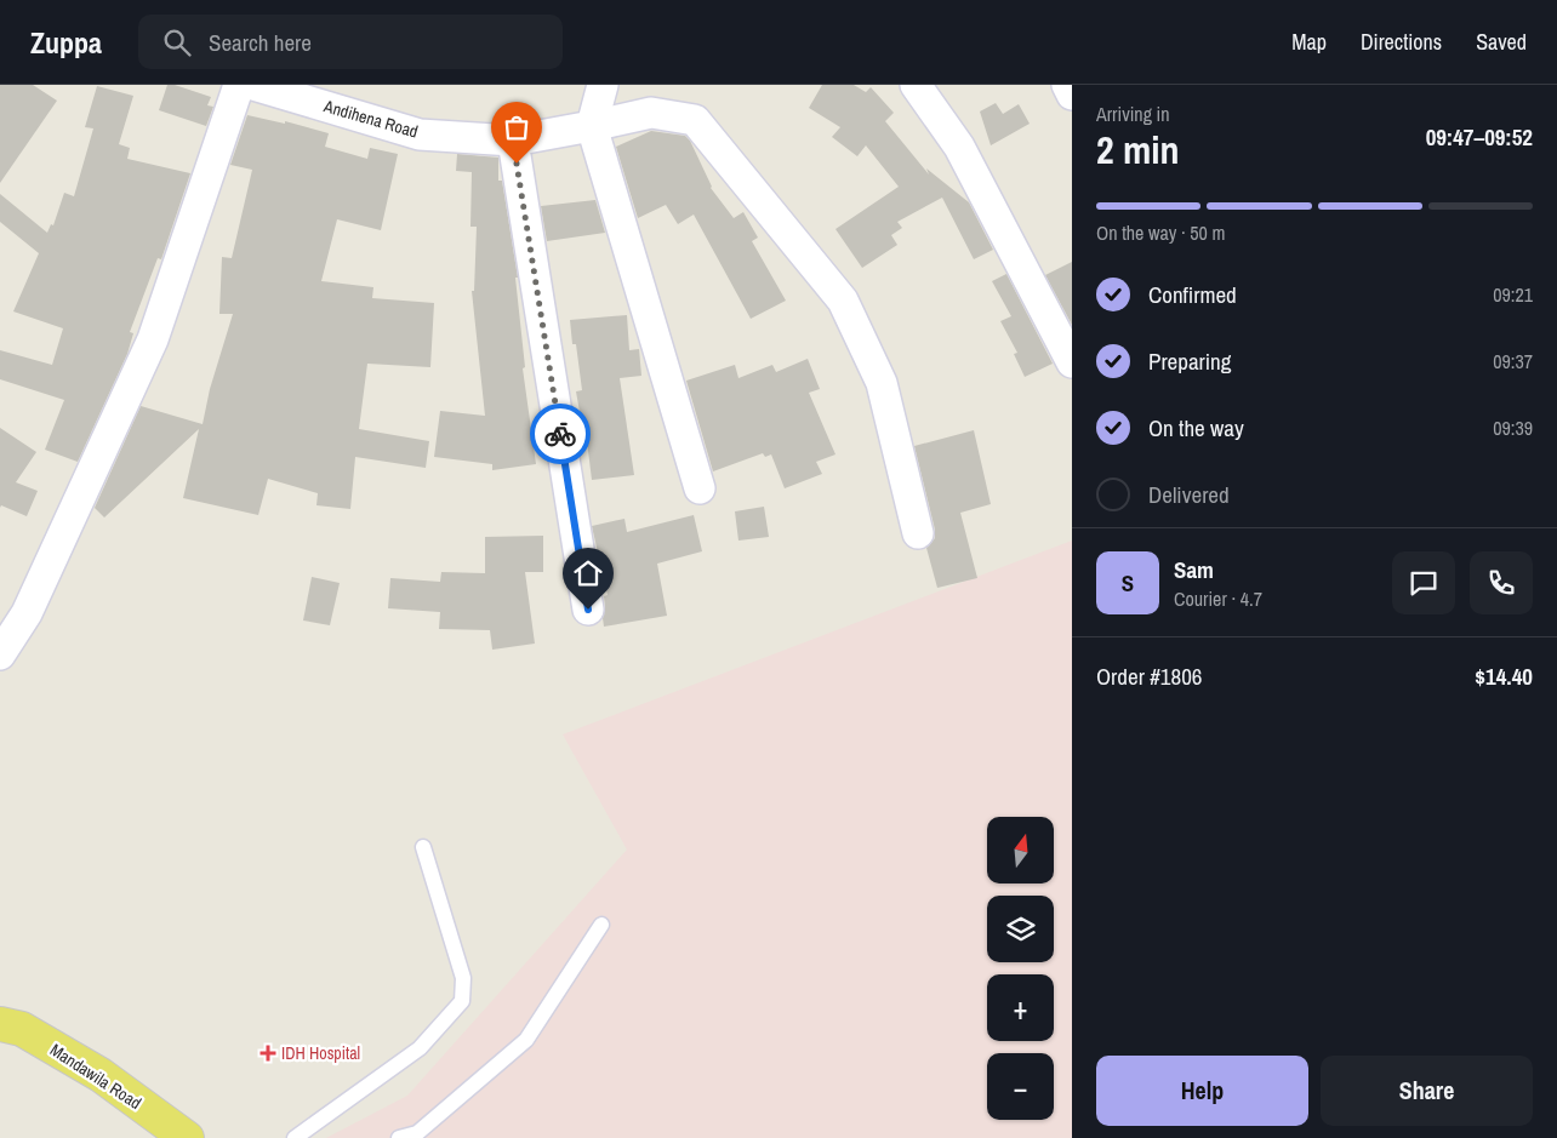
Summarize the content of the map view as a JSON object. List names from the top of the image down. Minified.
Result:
{"streets":{"main road":["Mandawila Road"],"street":["Andihena Road"]},"places":{"health":["IDH Hospital"]},"north":"top","page":{"header":"Zuppa","search":"Search here","nav":["Map","Directions","Saved"],"heading":["2 min","Arriving in","09:47–09:52"],"panel":["Sam","Courier · 4.7","Order #1806","$14.40"],"bar":"On the way · 50 m","list":[["Confirmed","09:21"],["Preparing","09:37"],["On the way","09:39"],"Delivered"],"round":"S","map_buttons":["+","−"],"buttons":["Help","Share"]}}
